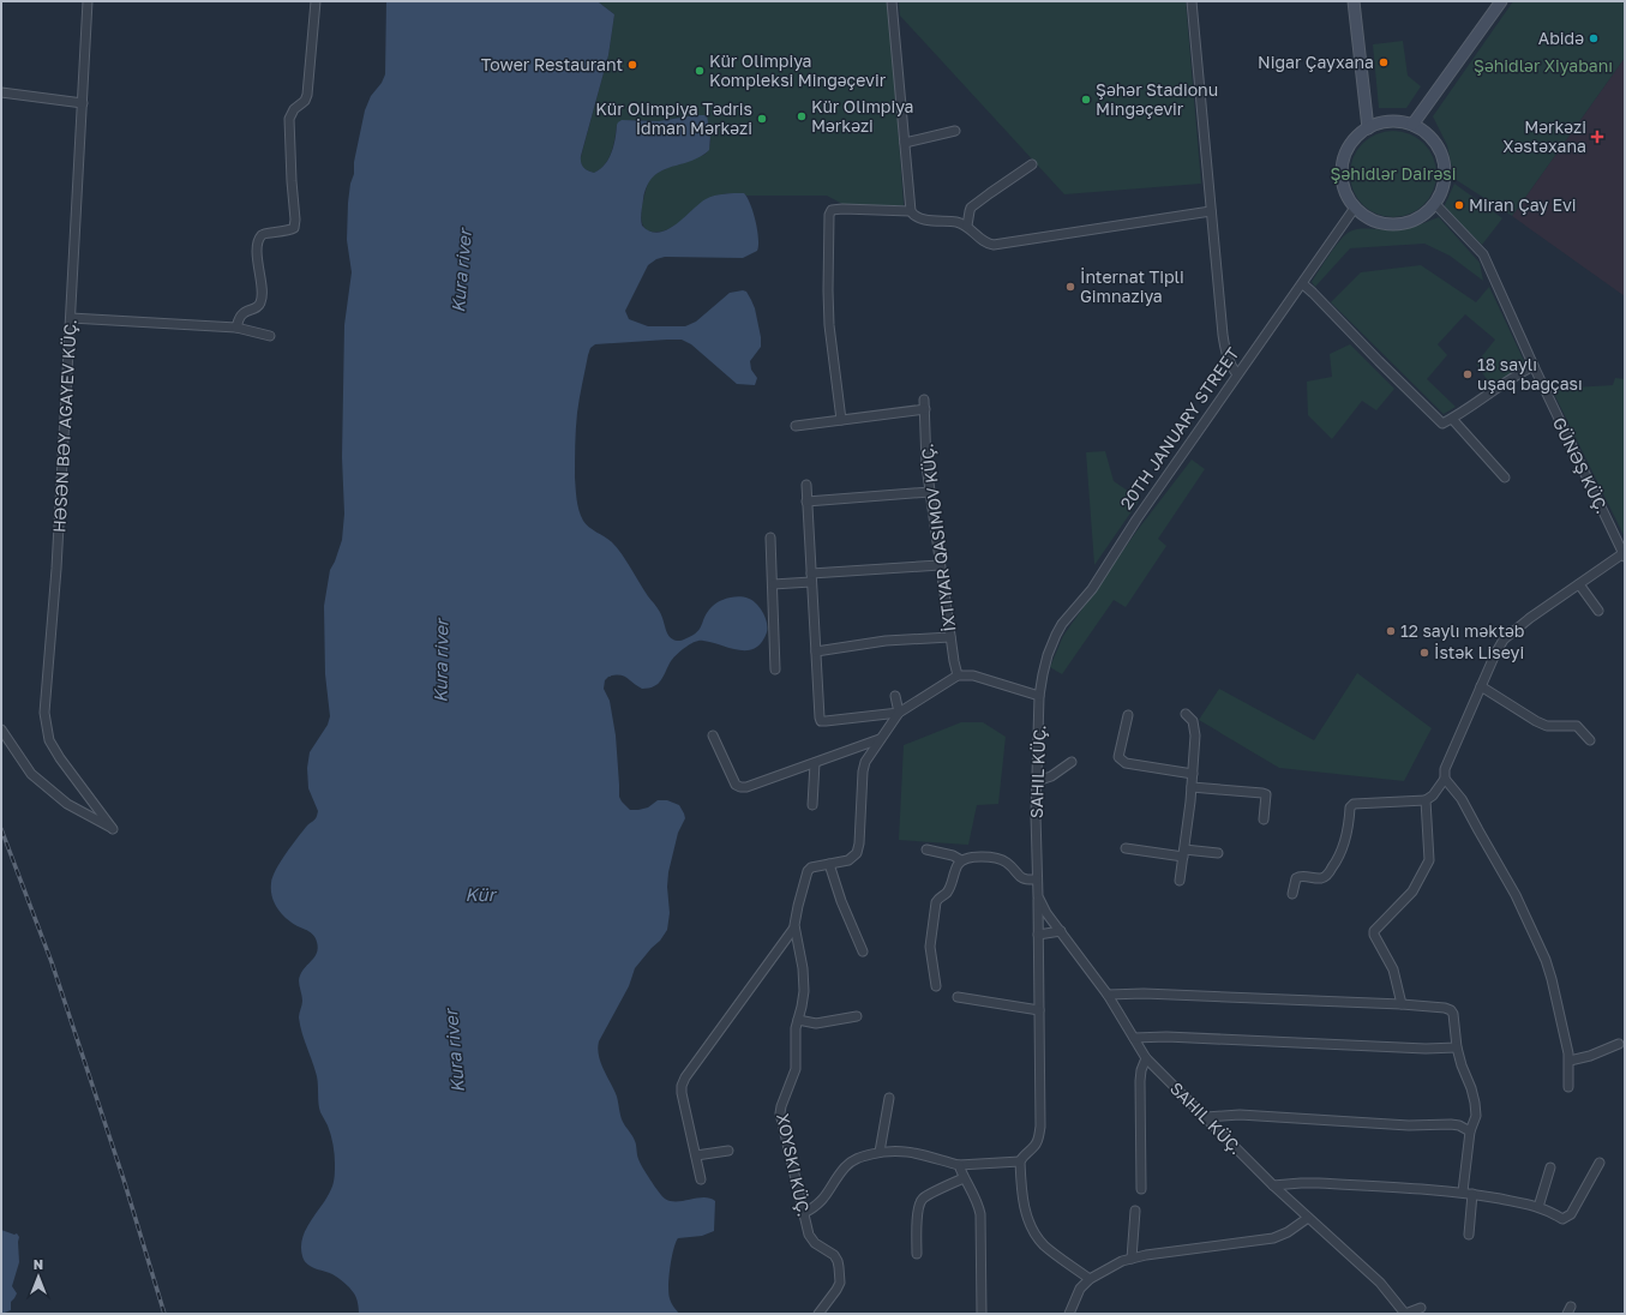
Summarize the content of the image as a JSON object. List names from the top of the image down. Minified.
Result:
{"streets":{"street":["HƏSƏN BƏY AĞAYEV KÜÇ.","20TH JANUARY STREET","GÜNƏŞ KÜÇ.","SAHIL KÜÇ.","XOYSKI KÜÇ."]},"crossings":[["20TH JANUARY STREET","GÜNƏŞ KÜÇ."],["20TH JANUARY STREET","SAHIL KÜÇ."]],"water":["Kura river","Kür"],"parks":["Şəhidlər Xiyabanı","Şəhidlər Dairəsi"],"places":{"other":["Abidə","Nigar Çayxana","Tower Restaurant","Kür Olimpiya Kompleksi Mingəçevir","Şəhər Stadionu Mingəçevir","Kür Olimpiya Mərkəzi","Kür Olimpiya Tədris İdman Mərkəzi","Miran Çay Evi","İnternat Tipli Gimnaziya","18 saylı uşaq bağçası","12 saylı məktəb","İstək Liseyi"],"health":["Mərkəzi Xəstəxana"]},"north":"top"}
